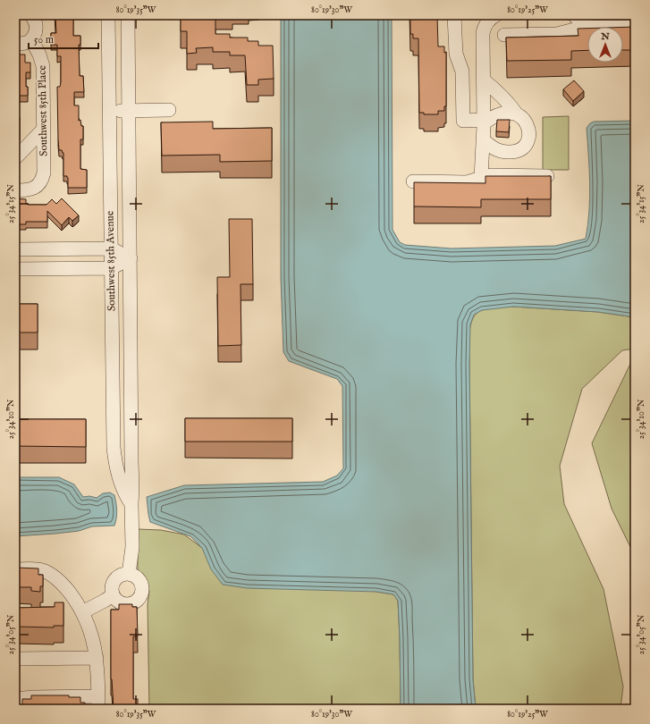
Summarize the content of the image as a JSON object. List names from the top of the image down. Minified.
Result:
{"streets":{"street":["Southwest 85th Place","Southwest 85th Avenue"]},"scale_bar":"50 m","north":"top","coordinates":["80°19'35\"W","80°19'30\"W","80°19'25\"W","25°34'15\"N","25°34'10\"N","25°34'05\"N"]}
